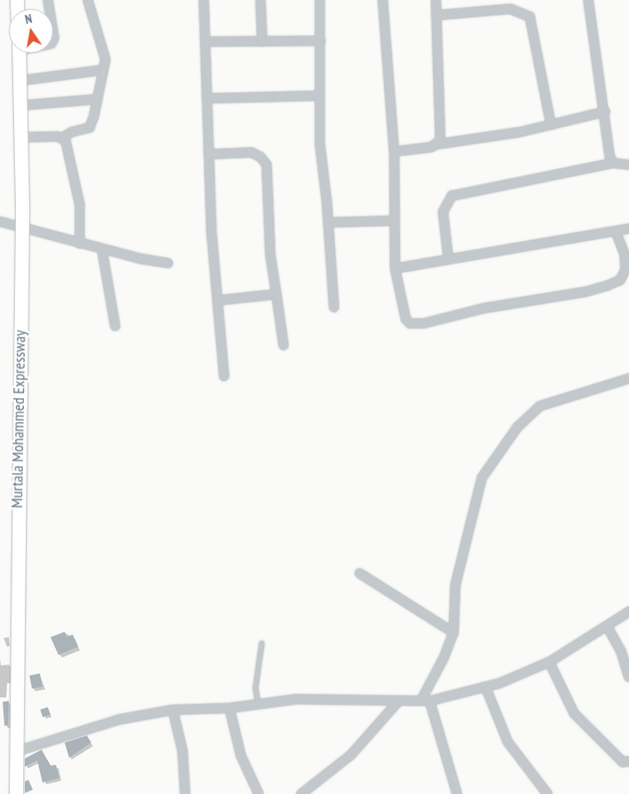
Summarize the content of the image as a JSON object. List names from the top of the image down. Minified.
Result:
{"streets":{"main road":["Murtala Mohammed Expressway"]},"north":"top"}
